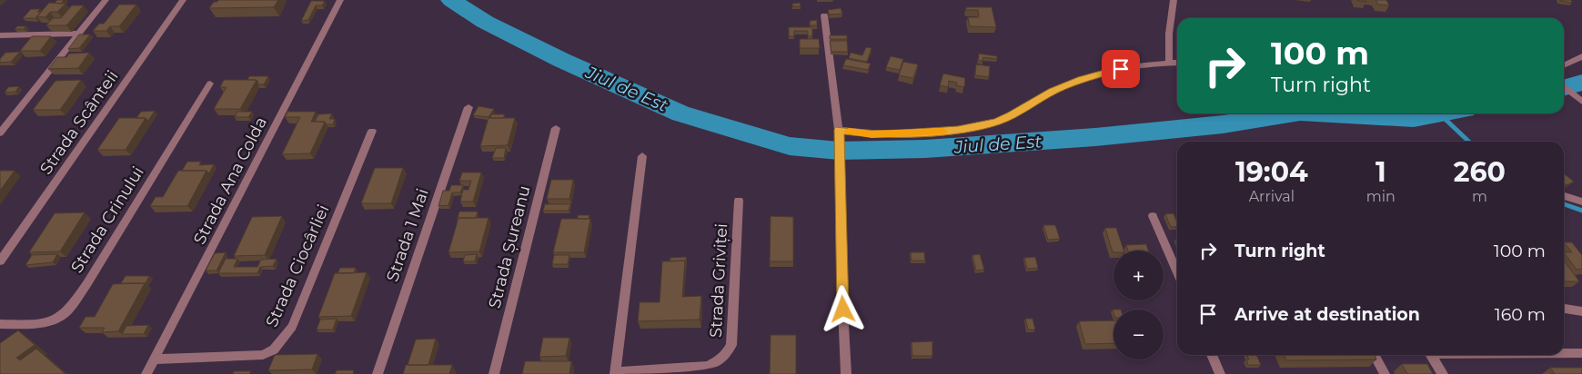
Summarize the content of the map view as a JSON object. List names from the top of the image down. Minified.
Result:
{"streets":{"street":["Strada Scânteii","Strada Ana Colda","Strada Crinului","Strada 1 Mai","Strada Șureanu","Strada Ciocârliei","Strada Griviței"]},"crossings":[["Strada Ana Colda","Strada Ciocârliei"]],"water":["Jiul de Est"],"page":{"turn":["100 m","Turn right"],"eta":["19:04","Arrival","1","min","260","m"],"list":[{"name":"Turn right","value":"100 m"},{"name":"Arrive at destination","value":"160 m"}],"map_buttons":["+","−"]}}
